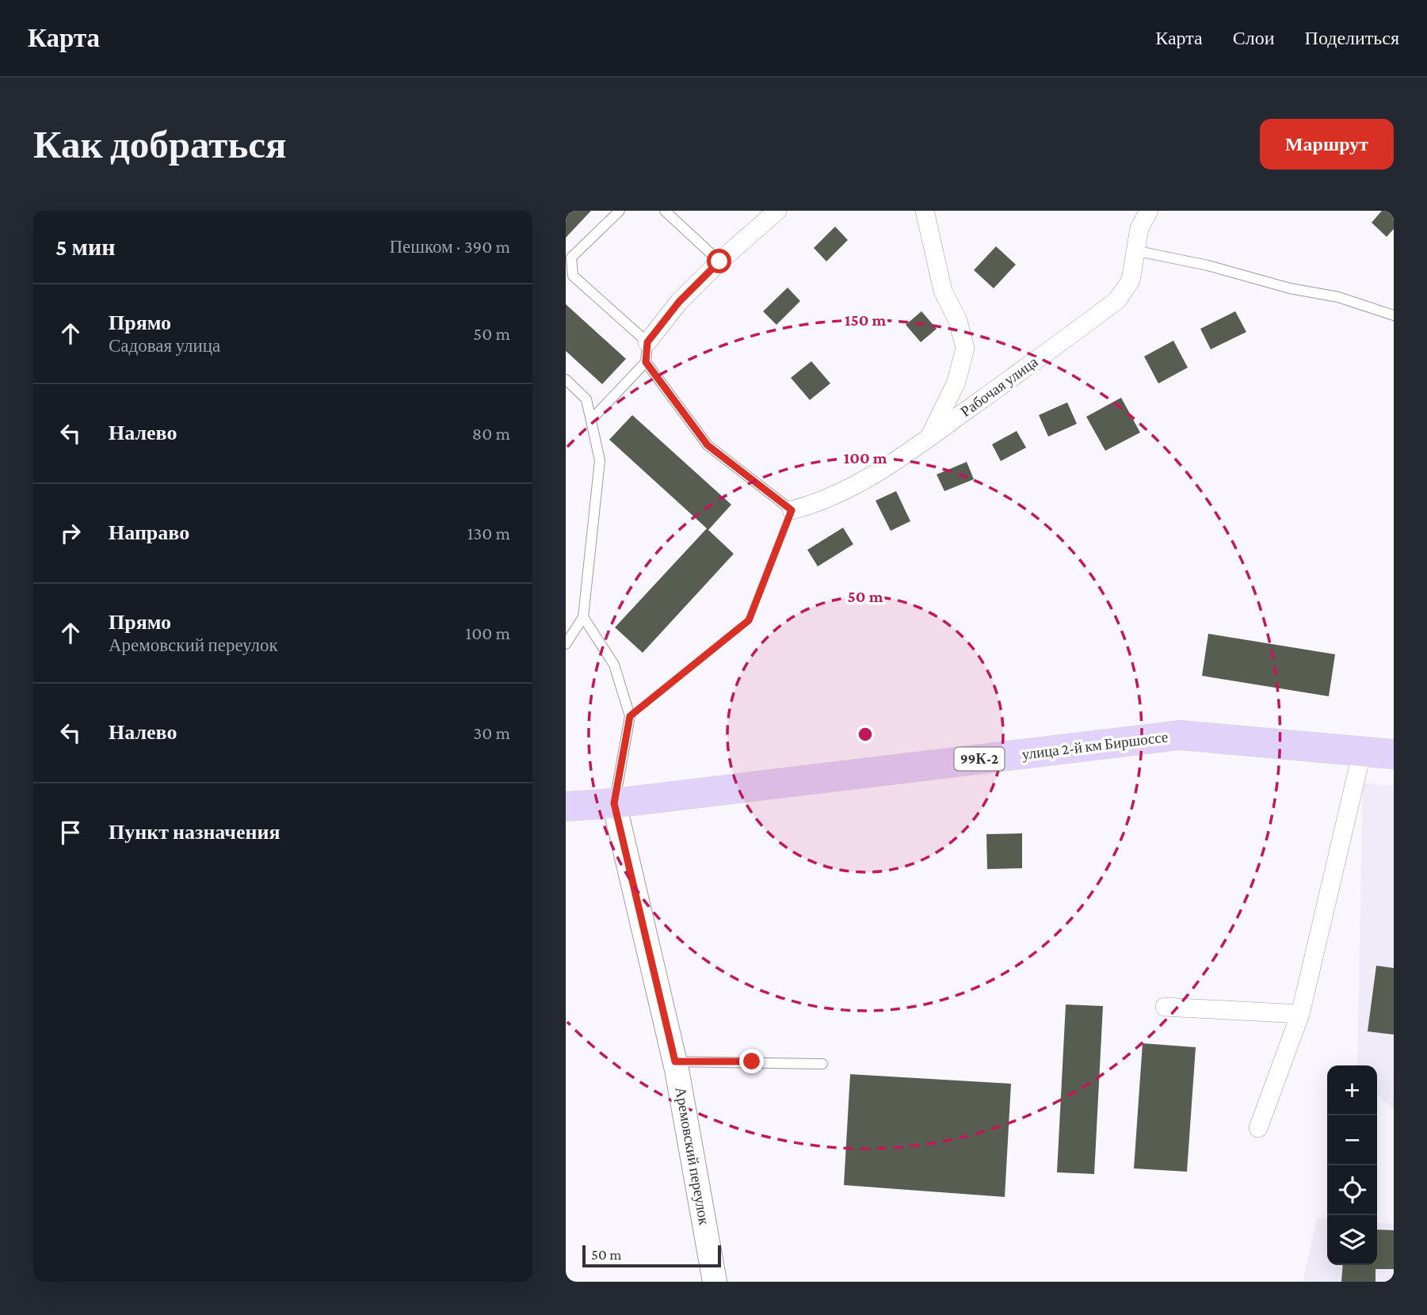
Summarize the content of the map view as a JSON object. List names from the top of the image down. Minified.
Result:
{"streets":{"main road":["улица 2-й км Биршоссе","99К-2"],"street":["Рабочая улица","Аремовский переулок"]},"crossings":[["улица 2-й км Биршоссе","Аремовский переулок"]],"scale_bar":"50 m","page":{"header":"Карта","nav":["Карта","Слои","Поделиться"],"buttons":"Маршрут","title":"Как добраться","heading":["5 мин","Пешком · 390 m"],"list":[["Прямо","Садовая улица","50 m"],["Налево","80 m"],["Направо","130 m"],["Прямо","Аремовский переулок","100 m"],["Налево","30 m"],"Пункт назначения"],"map_buttons":["+","−"],"scale":"50 m"},"rings":["150 m","100 m","50 m"]}
